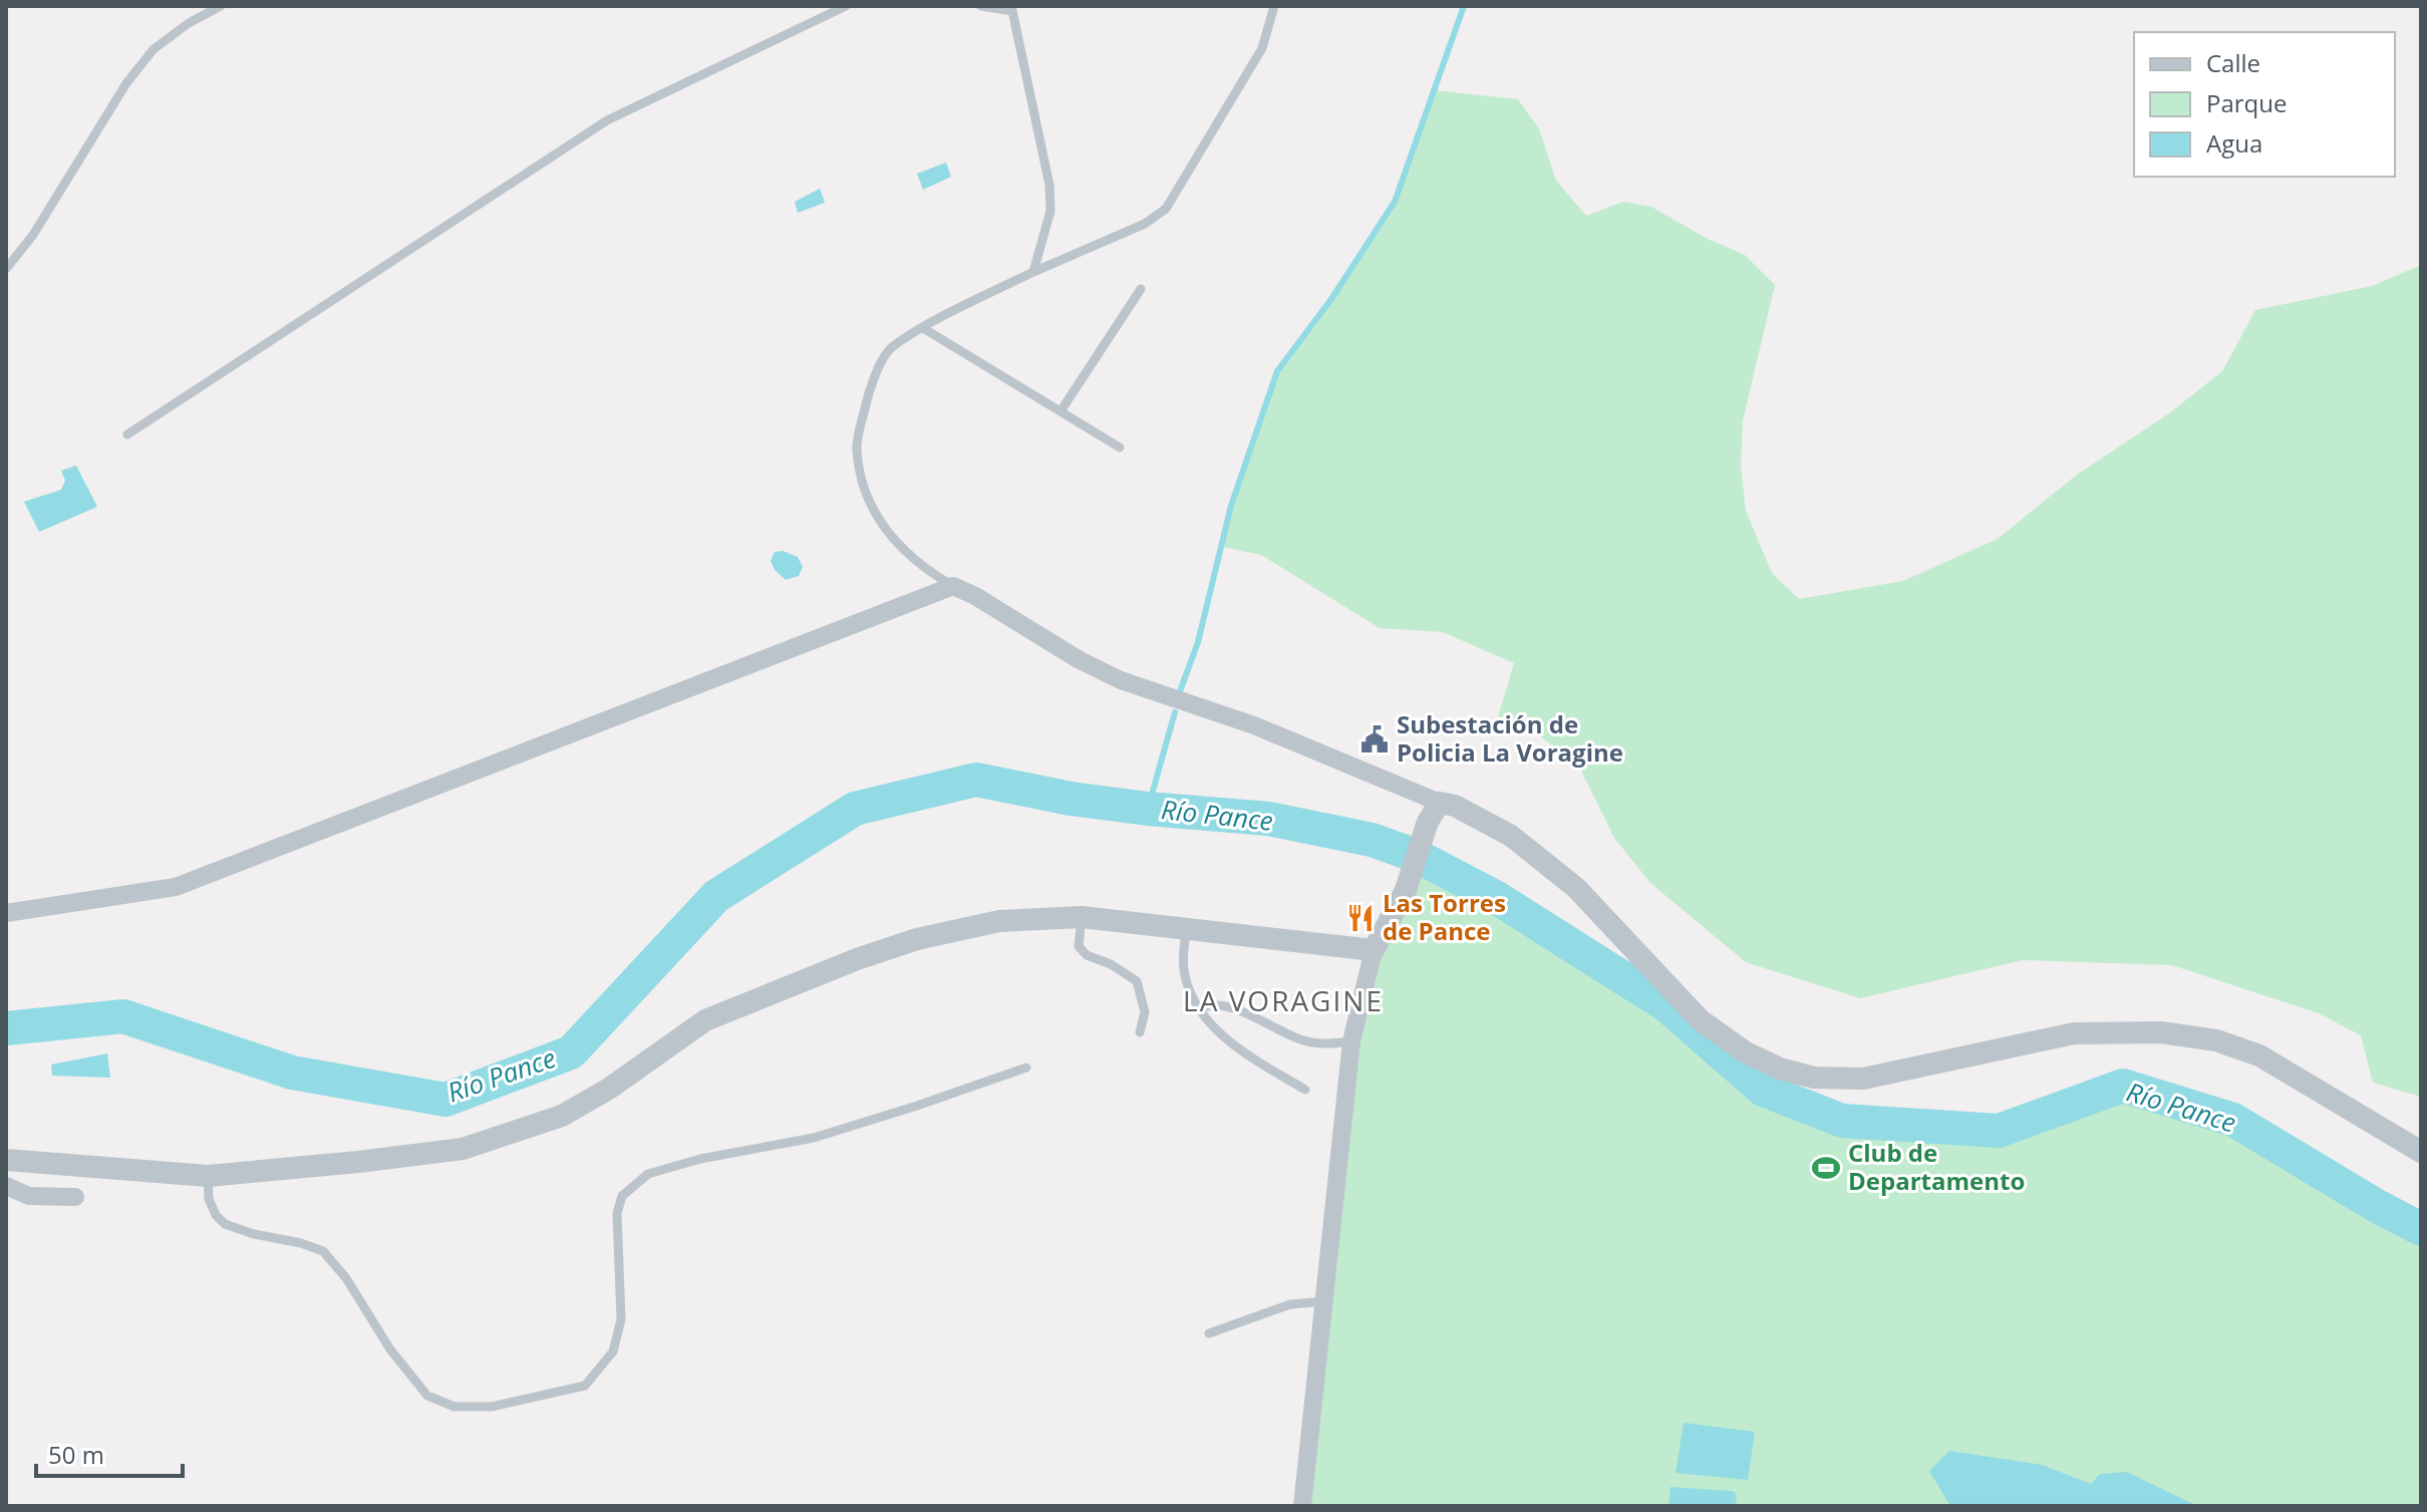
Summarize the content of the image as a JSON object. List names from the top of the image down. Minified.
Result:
{"districts":["LA VORAGINE"],"water":["Río Pance"],"places":{"public building":["Subestación de Policia La Voragine"],"restaurant":["Las Torres de Pance"],"sports":["Club de Departamento"]},"legend":["Calle","Parque","Agua"],"scale_bar":"50 m"}
